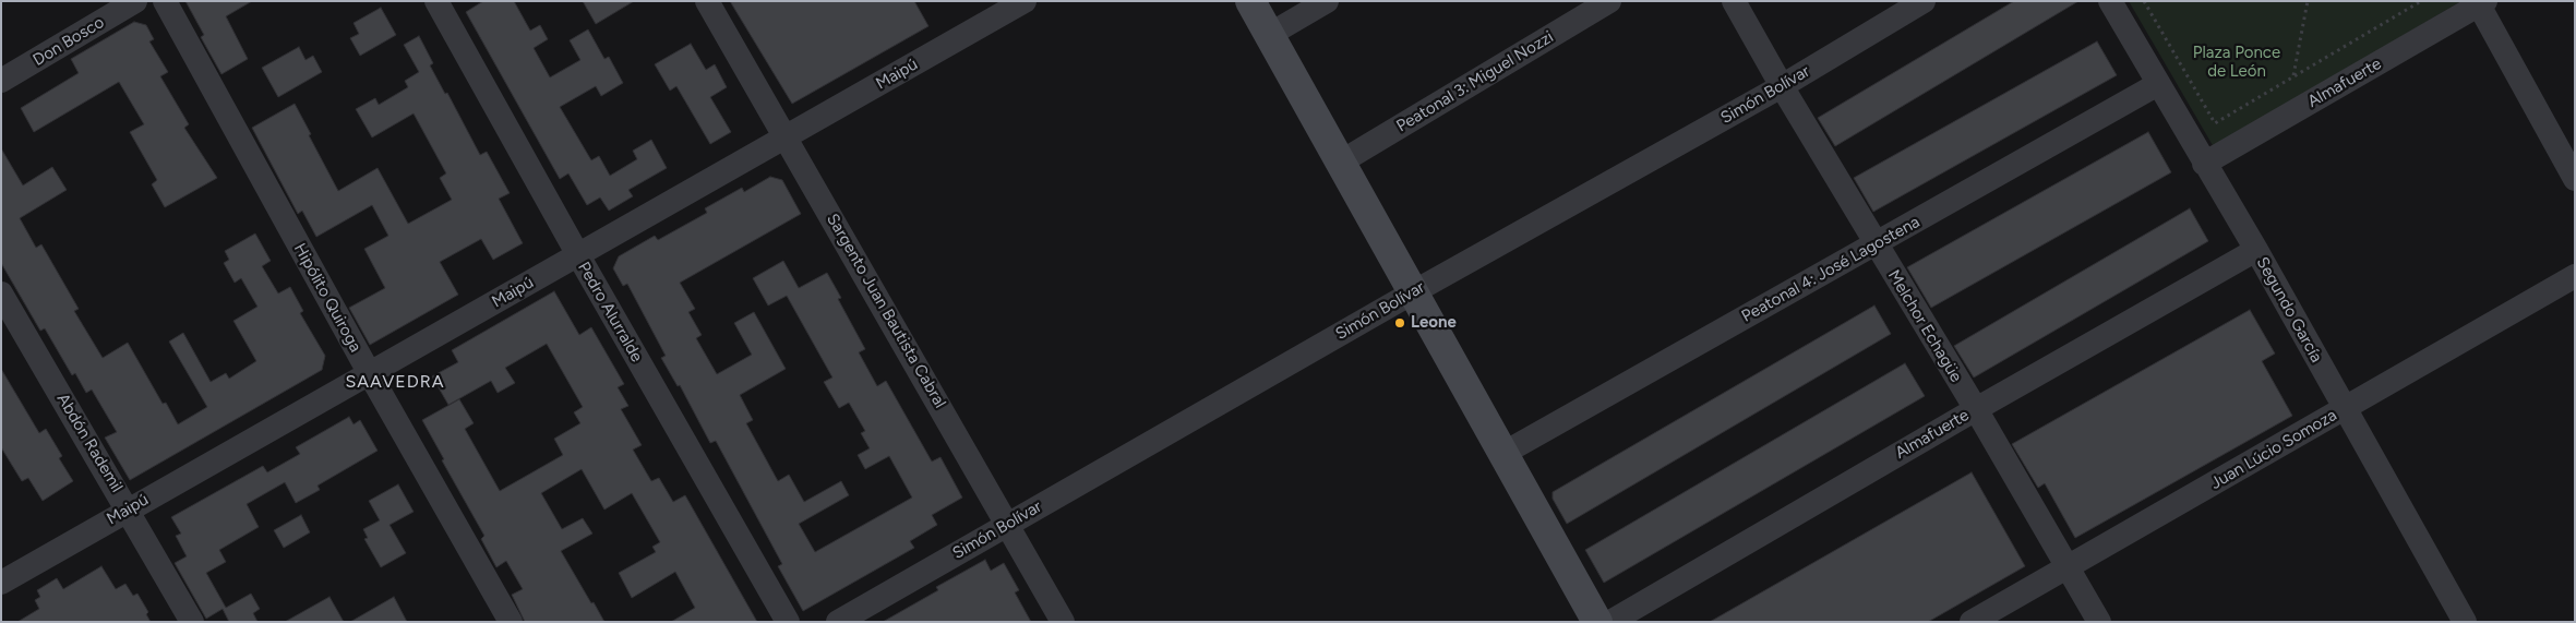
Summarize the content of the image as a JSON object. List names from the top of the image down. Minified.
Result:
{"streets":{"street":["Don Bosco","Maipú","Peatonal 3: Miguel Nozzi","Almafuerte","Simón Bolívar","Peatonal 4: José Lagostena","Hipólito Quiroga","Segundo García","Sargento Juan Bautista Cabral","Pedro Alurralde","Melchor Echagüe","Abdón Rademil","Juan Lúcio Somoza"]},"crossings":[["Maipú","Hipólito Quiroga"],["Maipú","Sargento Juan Bautista Cabral"],["Maipú","Pedro Alurralde"],["Maipú","Abdón Rademil"],["Almafuerte","Segundo García"],["Almafuerte","Melchor Echagüe"],["Simón Bolívar","Sargento Juan Bautista Cabral"],["Simón Bolívar","Melchor Echagüe"],["Peatonal 4: José Lagostena","Segundo García"],["Peatonal 4: José Lagostena","Melchor Echagüe"],["Segundo García","Juan Lúcio Somoza"],["Melchor Echagüe","Juan Lúcio Somoza"]],"districts":["SAAVEDRA"],"parks":["Plaza Ponce de León"],"places":["Leone"]}
